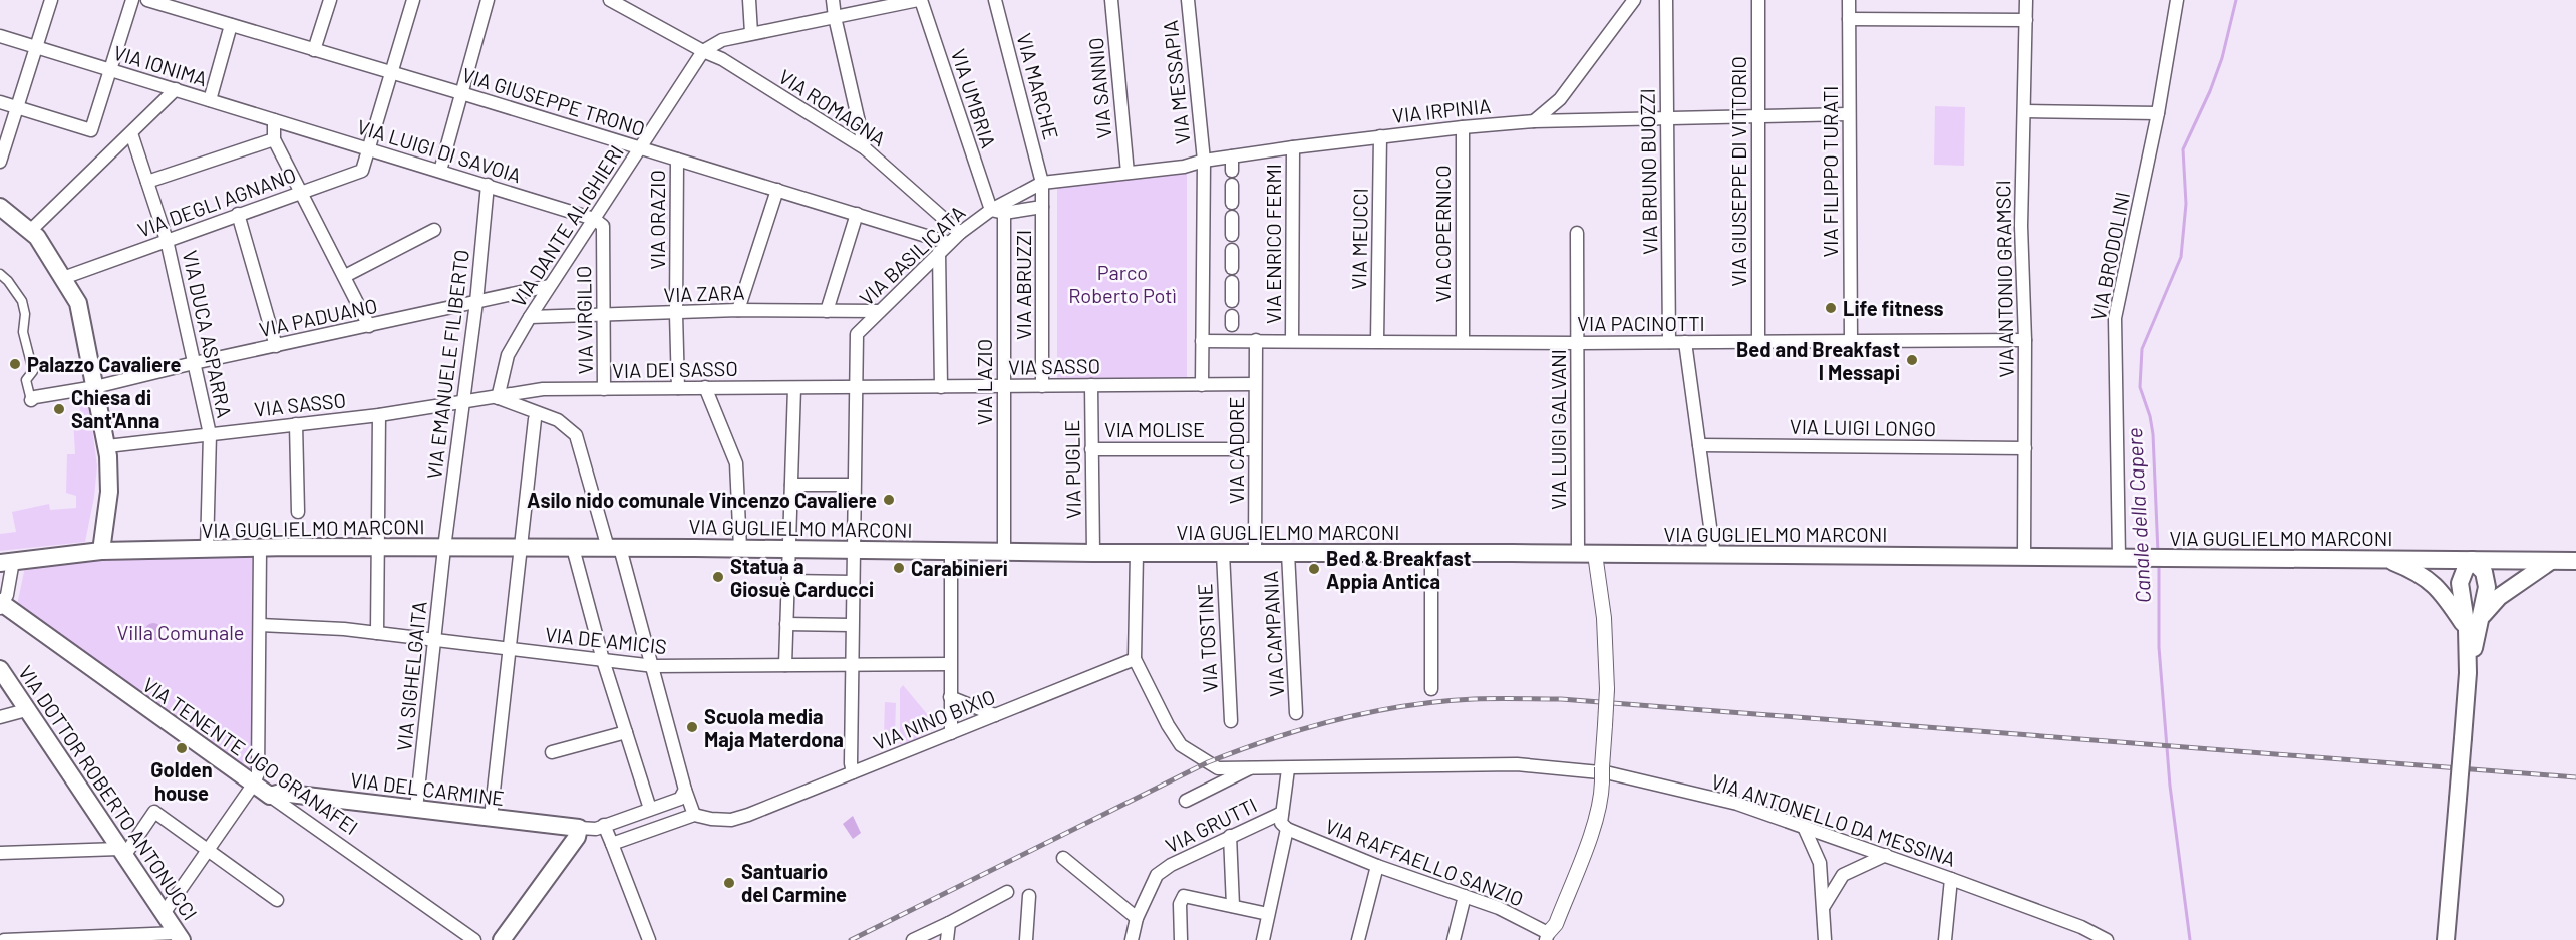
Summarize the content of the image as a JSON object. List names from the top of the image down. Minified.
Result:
{"streets":{"main road":["VIA GUGLIELMO MARCONI","VIA TENENTE UGO GRANAFEI","VIA DEL CARMINE","VIA DOTTOR ROBERTO ANTONUCCI"],"street":["VIA IONIMA","VIA MESSAPIA","VIA MARCHE","VIA SANNIO","VIA UMBRIA","VIA GIUSEPPE TRONO","VIA ROMAGNA","VIA IRPINIA","VIA LUIGI DI SAVOIA","VIA BRUNO BUOZZI","VIA GIUSEPPE DI VITTORIO","VIA FILIPPO TURATI","VIA DEGLI AGNANO","VIA ORAZIO","VIA DANTE ALIGHIERI","VIA COPERNICO","VIA MEUCCI","VIA ENRICO FERMI","VIA BASILICATA","VIA BRODOLINI","VIA ANTONIO GRAMSCI","VIA ABRUZZI","VIA ZARA","VIA PADUANO","VIA VIRGILIO","VIA PACINOTTI","VIA DUCA ASPARRA","VIA EMANUELE FILIBERTO","VIA SASSO","VIA DEI SASSO","VIA LAZIO","VIA LUIGI LONGO","VIA MOLISE","VIA LUIGI GALVANI","VIA CADORE","VIA PUGLIE","VIA CAMPANIA","VIA TOSTINE","VIA DE AMICIS","VIA SIGHELGAITA","VIA NINO BIXIO","VIA ANTONELLO DA MESSINA","VIA GRUTTI","VIA RAFFAELLO SANZIO"]},"crossings":[["VIA IONIMA","VIA LUIGI DI SAVOIA"],["VIA MESSAPIA","VIA IRPINIA"],["VIA MESSAPIA","VIA PACINOTTI"],["VIA MESSAPIA","VIA SASSO"],["VIA MARCHE","VIA IRPINIA"],["VIA MARCHE","VIA BASILICATA"],["VIA MARCHE","VIA ABRUZZI"],["VIA SANNIO","VIA IRPINIA"],["VIA UMBRIA","VIA BASILICATA"],["VIA GIUSEPPE TRONO","VIA ORAZIO"],["VIA GIUSEPPE TRONO","VIA DANTE ALIGHIERI"],["VIA GIUSEPPE TRONO","VIA BASILICATA"],["VIA ROMAGNA","VIA DANTE ALIGHIERI"],["VIA ROMAGNA","VIA BASILICATA"],["VIA IRPINIA","VIA BRUNO BUOZZI"],["VIA IRPINIA","VIA GIUSEPPE DI VITTORIO"],["VIA IRPINIA","VIA FILIPPO TURATI"],["VIA IRPINIA","VIA COPERNICO"],["VIA IRPINIA","VIA MEUCCI"],["VIA IRPINIA","VIA ENRICO FERMI"],["VIA IRPINIA","VIA BASILICATA"],["VIA IRPINIA","VIA ABRUZZI"],["VIA LUIGI DI SAVOIA","VIA DEGLI AGNANO"],["VIA LUIGI DI SAVOIA","VIA DANTE ALIGHIERI"],["VIA LUIGI DI SAVOIA","VIA VIRGILIO"],["VIA LUIGI DI SAVOIA","VIA EMANUELE FILIBERTO"],["VIA BRUNO BUOZZI","VIA PACINOTTI"],["VIA GIUSEPPE DI VITTORIO","VIA PACINOTTI"],["VIA FILIPPO TURATI","VIA PACINOTTI"],["VIA DEGLI AGNANO","VIA DUCA ASPARRA"],["VIA ORAZIO","VIA ZARA"],["VIA ORAZIO","VIA DEI SASSO"],["VIA DANTE ALIGHIERI","VIA ZARA"],["VIA DANTE ALIGHIERI","VIA PADUANO"],["VIA DANTE ALIGHIERI","VIA VIRGILIO"],["VIA DANTE ALIGHIERI","VIA SASSO"],["VIA DANTE ALIGHIERI","VIA DEI SASSO"],["VIA COPERNICO","VIA PACINOTTI"],["VIA MEUCCI","VIA PACINOTTI"],["VIA ENRICO FERMI","VIA PACINOTTI"],["VIA BASILICATA","VIA ABRUZZI"],["VIA BASILICATA","VIA ZARA"],["VIA BASILICATA","VIA SASSO"],["VIA BASILICATA","VIA DEI SASSO"],["VIA BASILICATA","VIA GUGLIELMO MARCONI"],["VIA BASILICATA","VIA DE AMICIS"],["VIA BASILICATA","VIA NINO BIXIO"],["VIA BRODOLINI","VIA GUGLIELMO MARCONI"],["VIA ANTONIO GRAMSCI","VIA PACINOTTI"],["VIA ANTONIO GRAMSCI","VIA LUIGI LONGO"],["VIA ANTONIO GRAMSCI","VIA GUGLIELMO MARCONI"],["VIA ABRUZZI","VIA SASSO"],["VIA ZARA","VIA VIRGILIO"],["VIA PADUANO","VIA DUCA ASPARRA"],["VIA PADUANO","VIA EMANUELE FILIBERTO"],["VIA VIRGILIO","VIA DEI SASSO"],["VIA PACINOTTI","VIA LUIGI GALVANI"],["VIA PACINOTTI","VIA CADORE"],["VIA DUCA ASPARRA","VIA SASSO"],["VIA DUCA ASPARRA","VIA GUGLIELMO MARCONI"],["VIA EMANUELE FILIBERTO","VIA SASSO"],["VIA EMANUELE FILIBERTO","VIA GUGLIELMO MARCONI"],["VIA EMANUELE FILIBERTO","VIA SIGHELGAITA"],["VIA SASSO","VIA DEI SASSO"],["VIA SASSO","VIA LAZIO"],["VIA SASSO","VIA CADORE"],["VIA SASSO","VIA PUGLIE"],["VIA LAZIO","VIA GUGLIELMO MARCONI"],["VIA MOLISE","VIA CADORE"],["VIA MOLISE","VIA PUGLIE"],["VIA LUIGI GALVANI","VIA GUGLIELMO MARCONI"],["VIA CADORE","VIA GUGLIELMO MARCONI"],["VIA PUGLIE","VIA GUGLIELMO MARCONI"],["VIA GUGLIELMO MARCONI","VIA CAMPANIA"],["VIA GUGLIELMO MARCONI","VIA TOSTINE"],["VIA GUGLIELMO MARCONI","VIA SIGHELGAITA"],["VIA DE AMICIS","VIA SIGHELGAITA"],["VIA SIGHELGAITA","VIA DEL CARMINE"],["VIA NINO BIXIO","VIA ANTONELLO DA MESSINA"],["VIA TENENTE UGO GRANAFEI","VIA DEL CARMINE"]],"water":["Canale della Capere"],"parks":["Parco Roberto Potì","Villa Comunale"],"places":["Life fitness","Bed and Breakfast I Messapi","Palazzo Cavaliere","Chiesa di Sant'Anna","Asilo nido comunale Vincenzo Cavaliere","Carabinieri","Bed & Breakfast Appia Antica","Statua a Giosuè Carducci","Scuola media Maja Materdona","Golden house","Santuario del Carmine"]}
